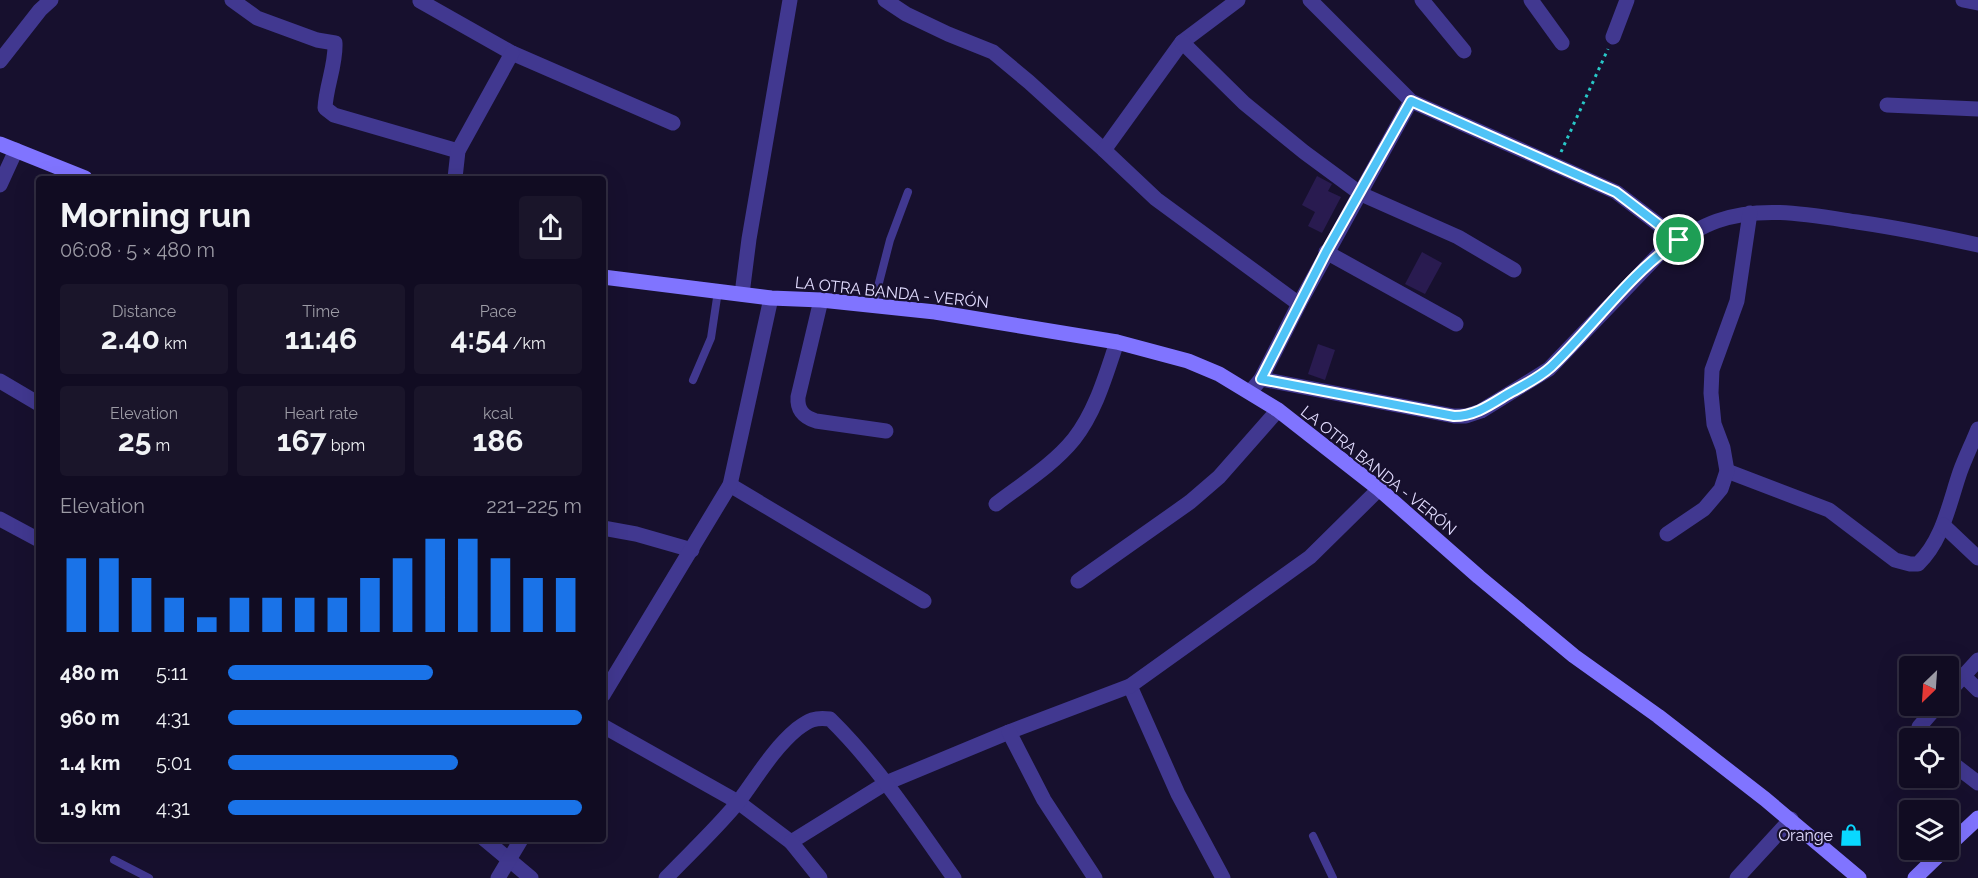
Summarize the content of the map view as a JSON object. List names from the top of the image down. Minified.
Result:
{"streets":{"main road":["LA OTRA BANDA - VERÓN"]},"places":{"shop":["Orange"]},"north":"bottom left","page":{"heading":["Morning run","06:08 · 5 × 480 m"],"stats":[["Distance","2.40 km"],["Time","11:46"],["Pace","4:54 /km"],["Elevation","25 m"],["Heart rate","167 bpm"],["kcal","186"]],"chart":["Elevation","221–225 m"],"list":[{"name":"480 m","note":"5:11"},{"name":"960 m","note":"4:31"},{"name":"1.4 km","note":"5:01"},{"name":"1.9 km","note":"4:31"}]}}
